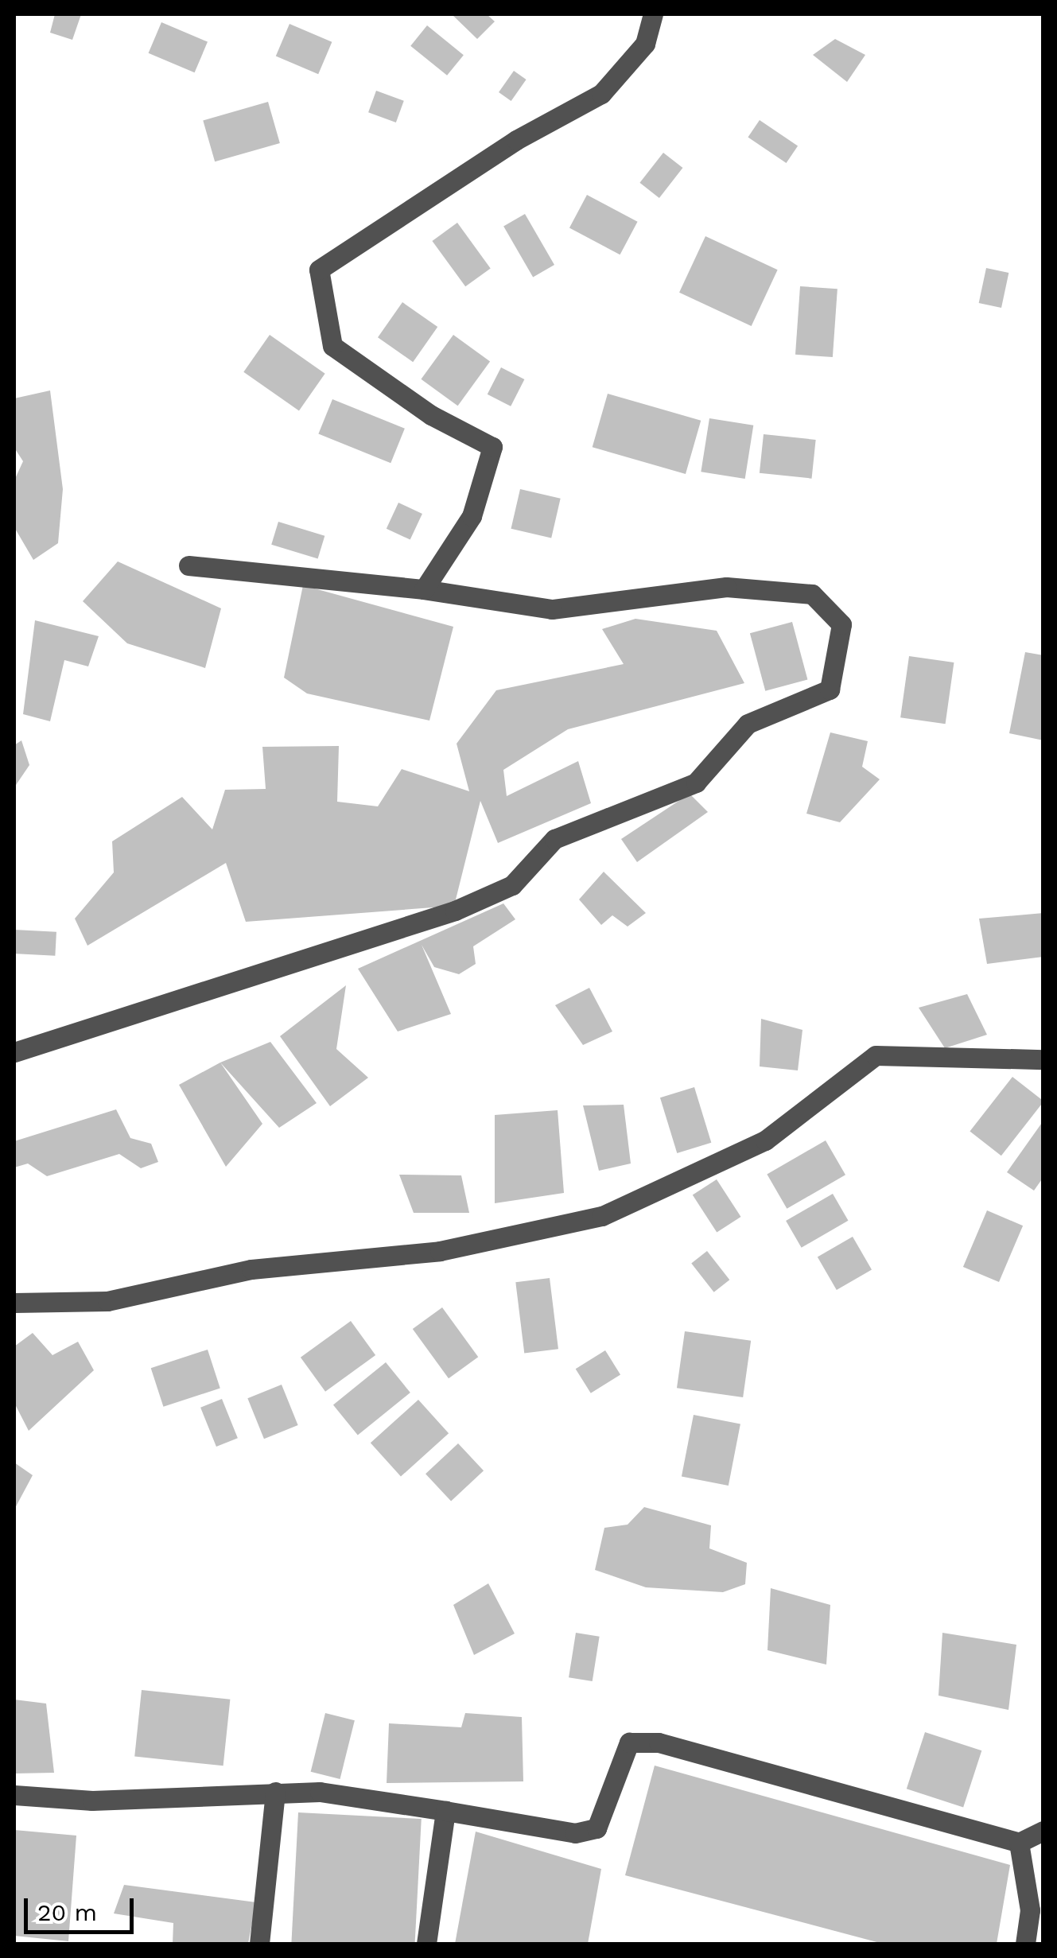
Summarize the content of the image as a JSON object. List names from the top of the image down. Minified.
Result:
{"scale_bar":"20 m"}
